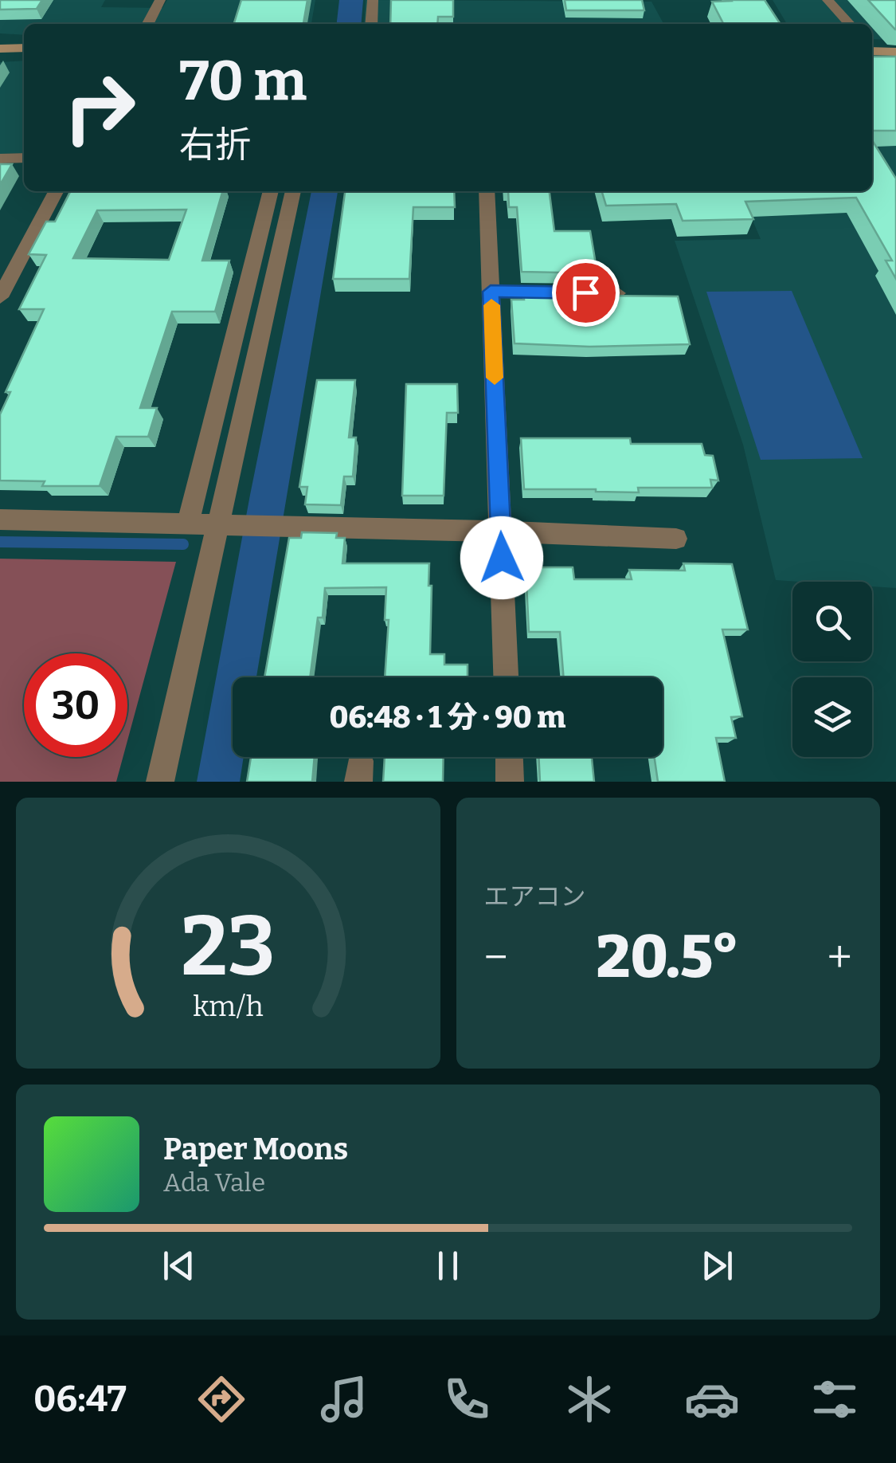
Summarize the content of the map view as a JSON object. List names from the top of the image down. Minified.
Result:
{"page":{"turn":["70 m","右折"],"limit":"30","trip":"06:48 · 1 分 · 90 m","tile":"エアコン","heat":["−","20.5°","+"],"song":["Paper Moons","Ada Vale"],"tabs":"06:47","gauge":["23","km/h"]}}
